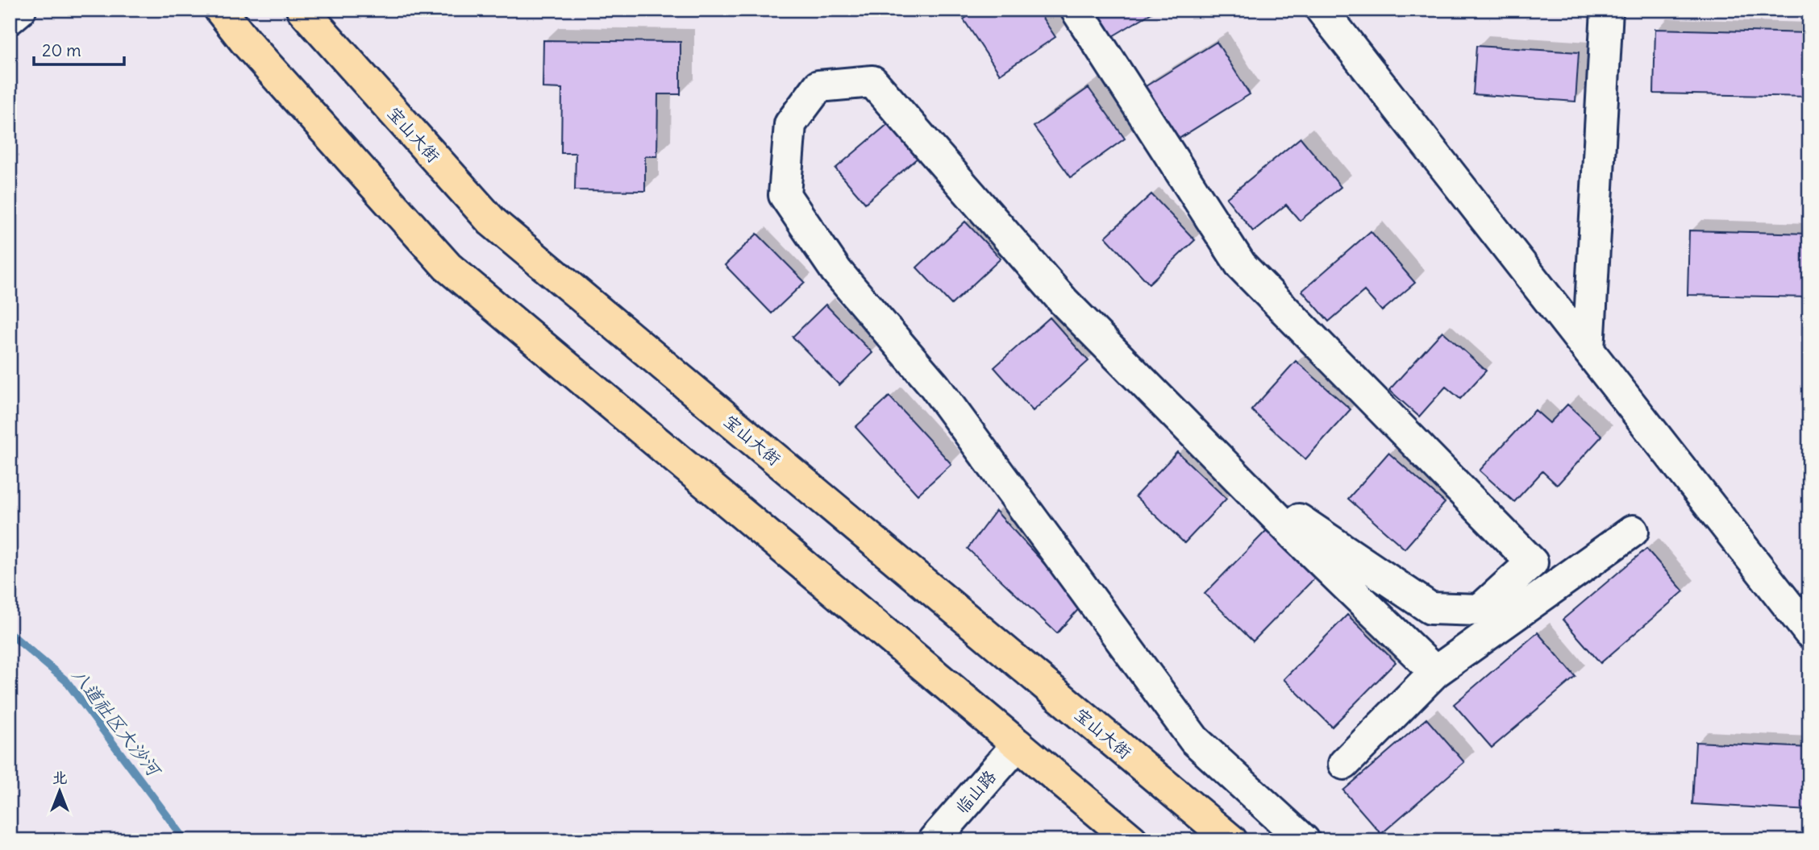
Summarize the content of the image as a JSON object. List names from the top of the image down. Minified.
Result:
{"streets":{"main road":["宝山大街"],"street":["临山路"]},"water":["八道社区大沙河"],"scale_bar":"20 m","north":"top"}
